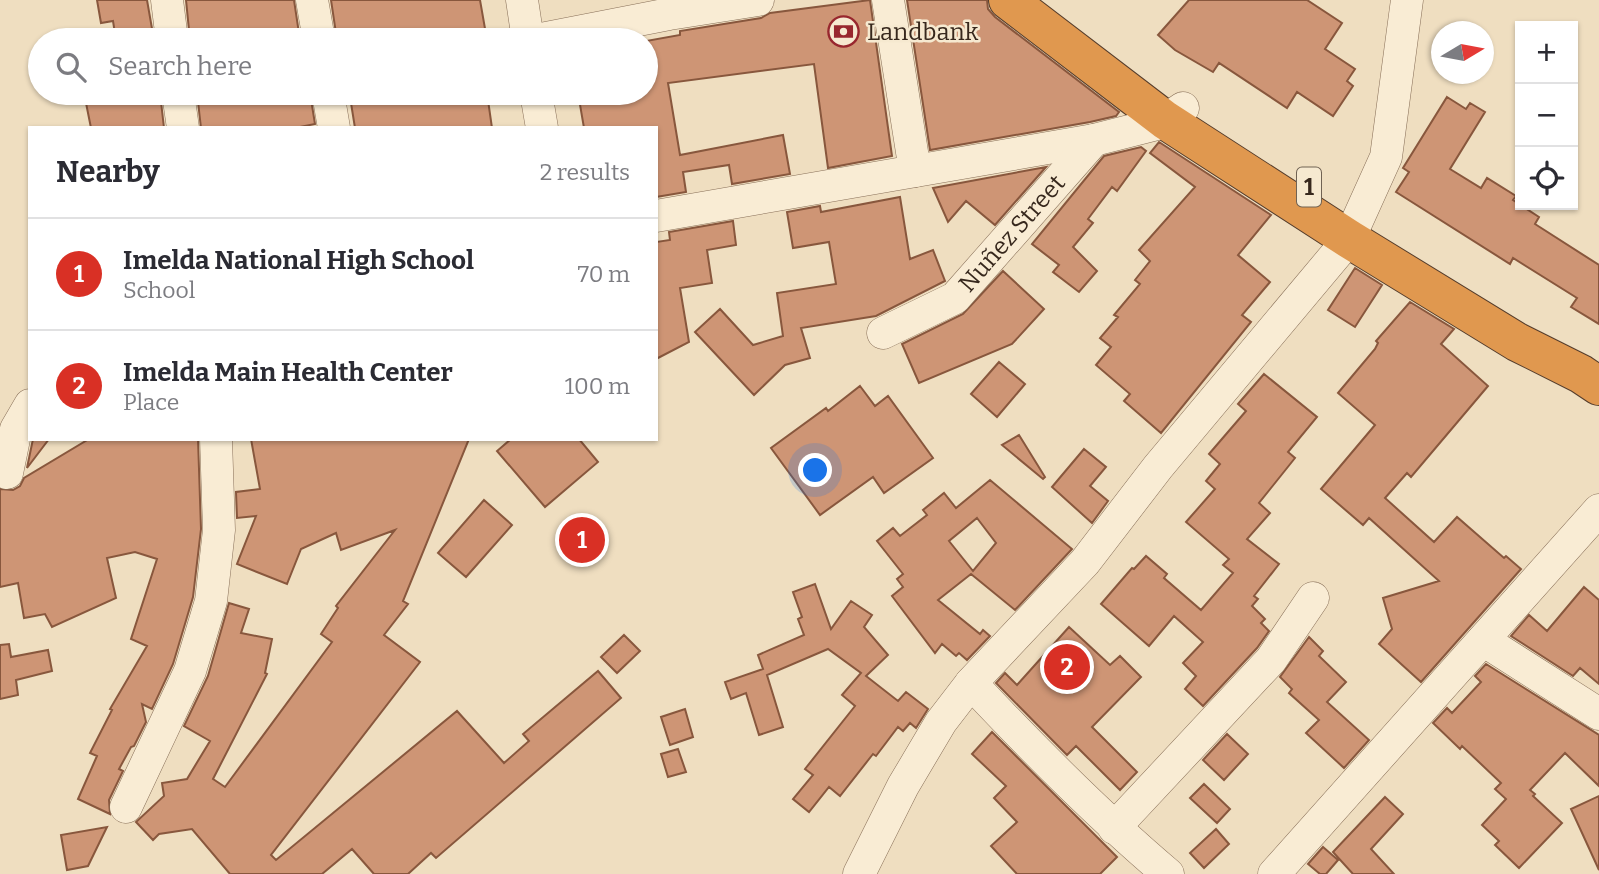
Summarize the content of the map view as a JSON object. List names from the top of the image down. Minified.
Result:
{"streets":{"highway":["1"],"street":["Nuñez Street"]},"places":{"bank":["Landbank"]},"north":"right","page":{"map_buttons":["+","−"],"search":"Search here","heading":["Nearby","2 results"],"list":[{"mark":"1","name":"Imelda National High School","note":"School","value":"70 m"},{"mark":"2","name":"Imelda Main Health Center","note":"Place","value":"100 m"}],"pins":["1","2"]}}
